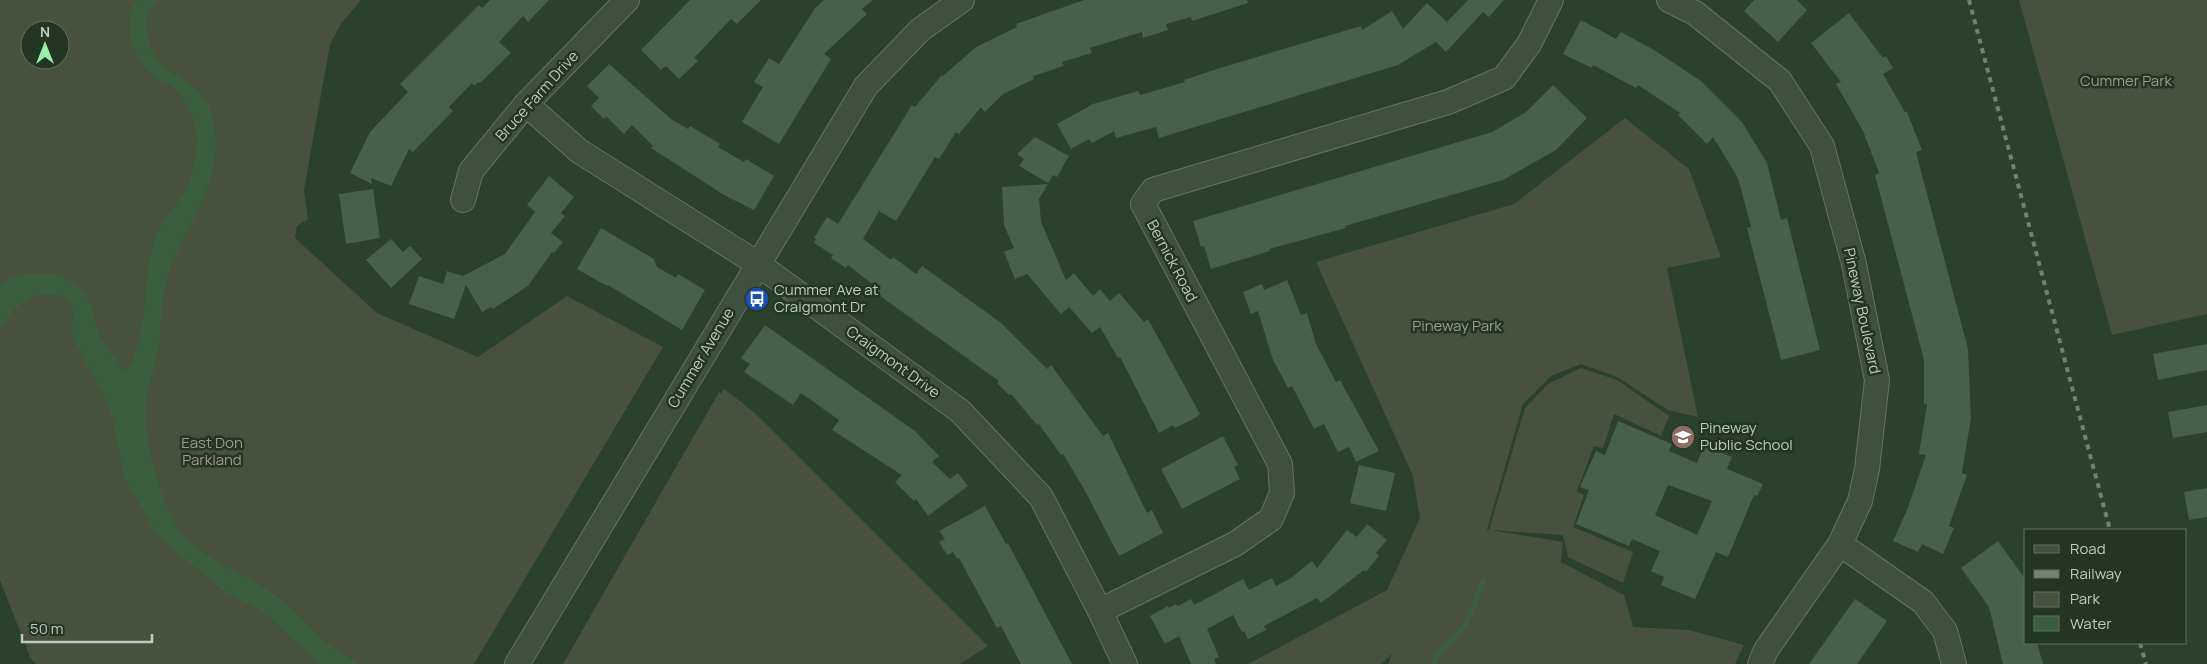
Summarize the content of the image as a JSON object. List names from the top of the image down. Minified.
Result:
{"streets":{"street":["Bruce Farm Drive","Bernick Road","Pineway Boulevard","Cummer Avenue","Craigmont Drive"]},"crossings":[["Bruce Farm Drive","Craigmont Drive"],["Bernick Road","Craigmont Drive"],["Cummer Avenue","Craigmont Drive"]],"parks":["Cummer Park","Pineway Park","East Don Parkland"],"places":{"bus stop":["Cummer Ave at Craigmont Dr"],"school or university":["Pineway Public School"]},"legend":["Road","Railway","Park","Water"],"scale_bar":"50 m","north":"top"}
